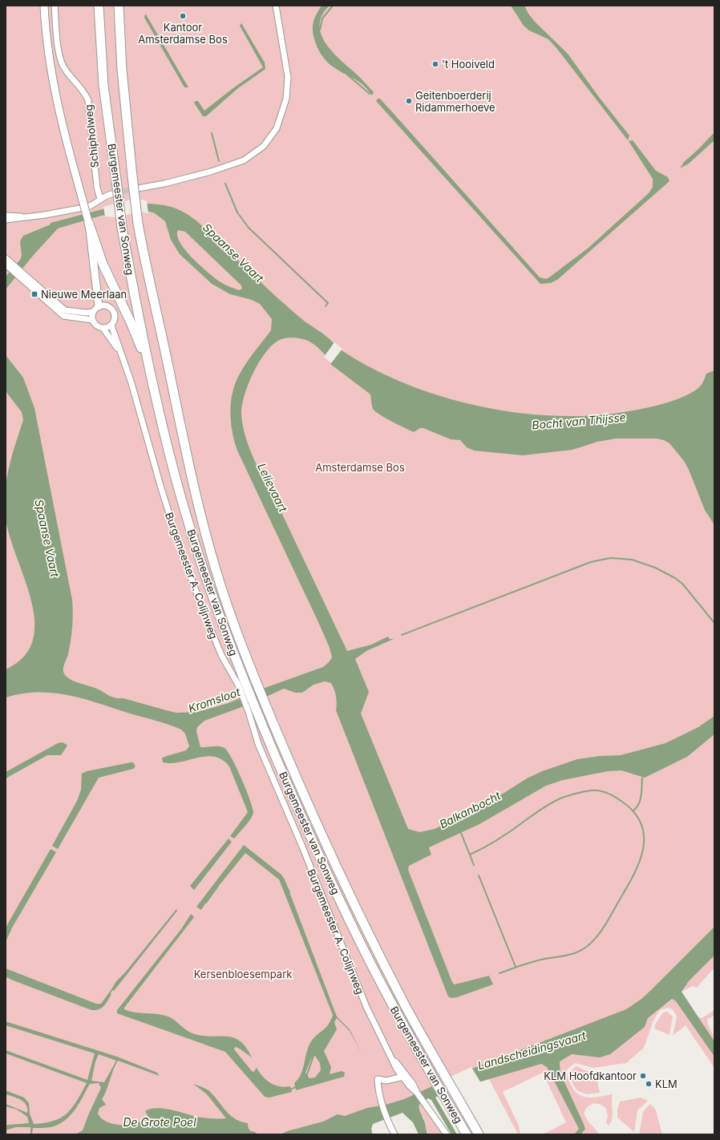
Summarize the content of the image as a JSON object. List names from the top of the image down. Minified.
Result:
{"streets":{"highway":["Burgemeester van Sonweg"],"street":["Schipholweg","Burgemeester A. Colijnweg"]},"crossings":[["Burgemeester van Sonweg","Burgemeester A. Colijnweg"]],"water":["Spaanse Vaart","Bocht van Thijsse","Lelievaart","Kromsloot","Balkanbocht","Landscheidingsvaart","De Grote Poel"],"parks":["Amsterdamse Bos","Kersenbloesempark"],"places":{"other":["Kantoor Amsterdamse Bos","'t Hooiveld","Geitenboerderij Ridammerhoeve","KLM Hoofdkantoor","KLM"],"transit":["Nieuwe Meerlaan"]}}
